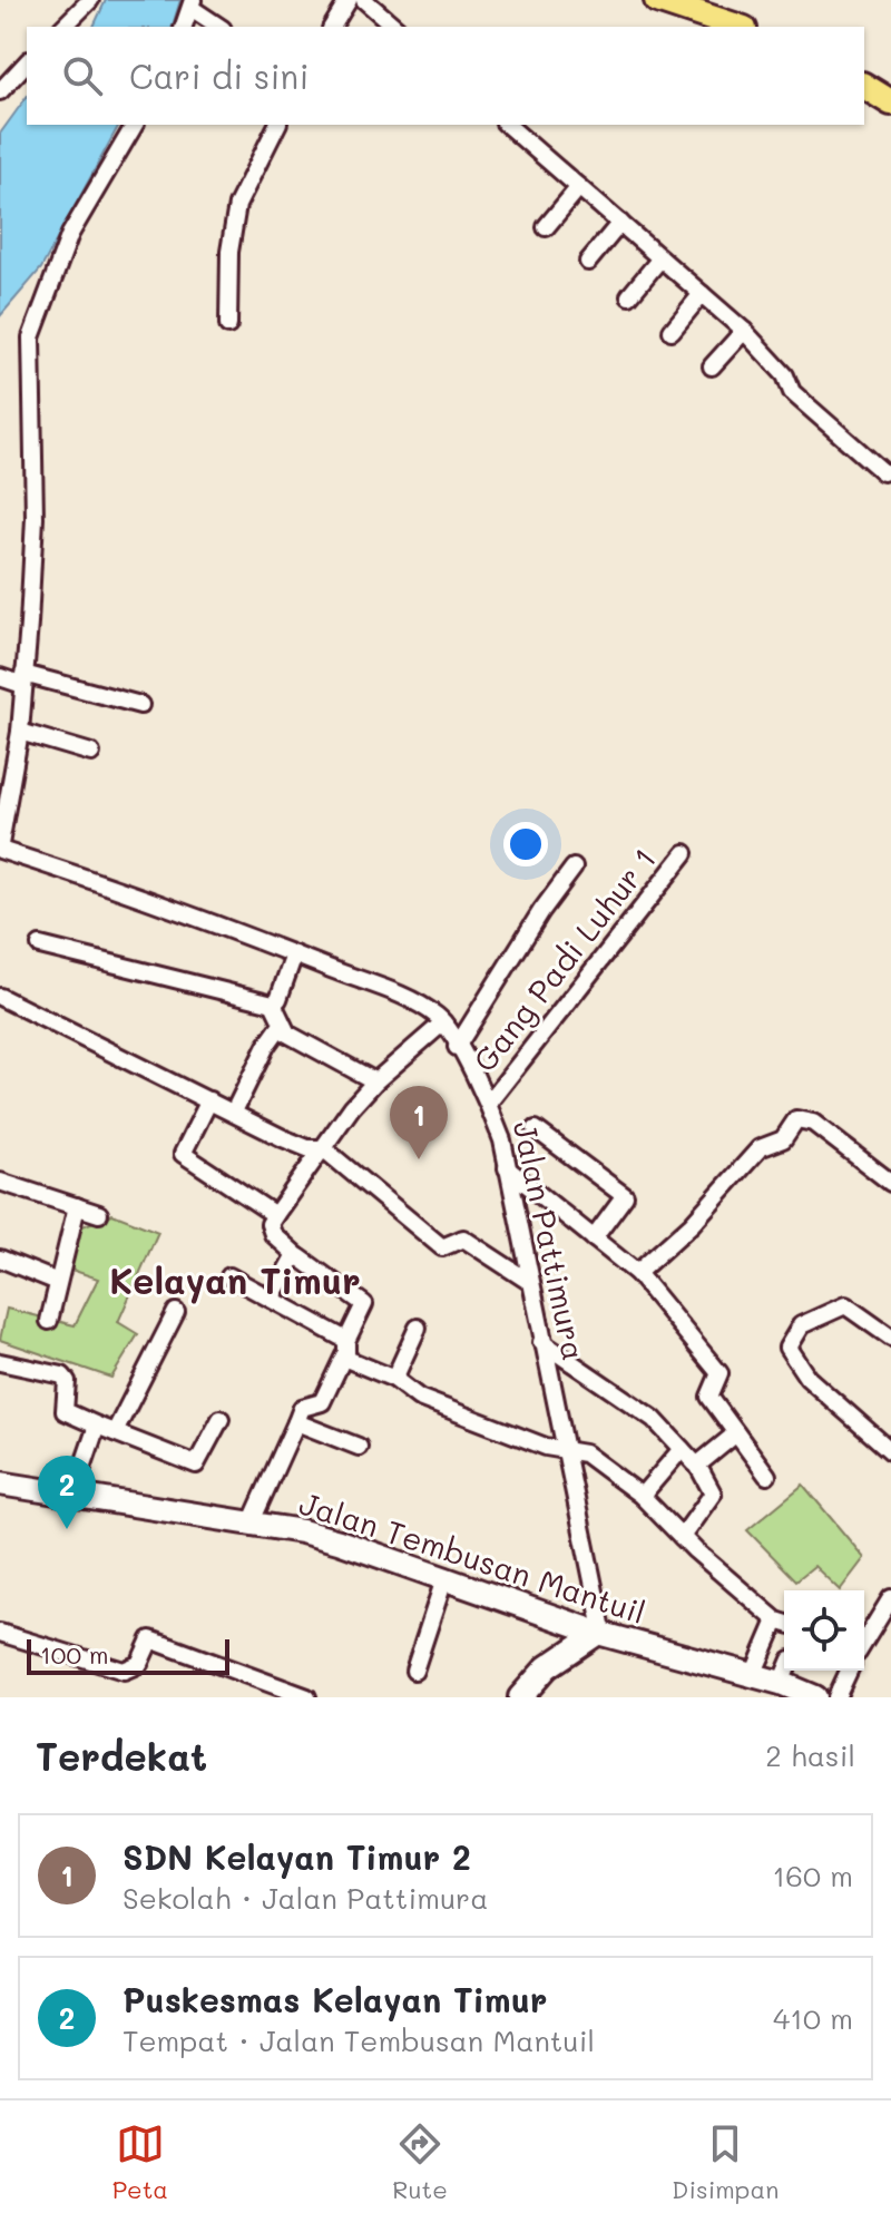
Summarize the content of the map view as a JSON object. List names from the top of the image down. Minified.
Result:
{"streets":{"street":["Gang Padi Luhur 1","Jalan Pattimura","Jalan Tembusan Mantuil"]},"crossings":[["Gang Padi Luhur 1","Jalan Pattimura"],["Jalan Pattimura","Jalan Tembusan Mantuil"]],"districts":["Kelayan Timur"],"scale_bar":"100 m","page":{"search":"Cari di sini","pins":["1","2"],"scale":"100 m","heading":["Terdekat","2 hasil"],"list":[{"mark":"1","name":"SDN Kelayan Timur 2","note":"Sekolah · Jalan Pattimura","value":"160 m"},{"mark":"2","name":"Puskesmas Kelayan Timur","note":"Tempat · Jalan Tembusan Mantuil","value":"410 m"}],"nav":["Peta","Rute","Disimpan"]}}
